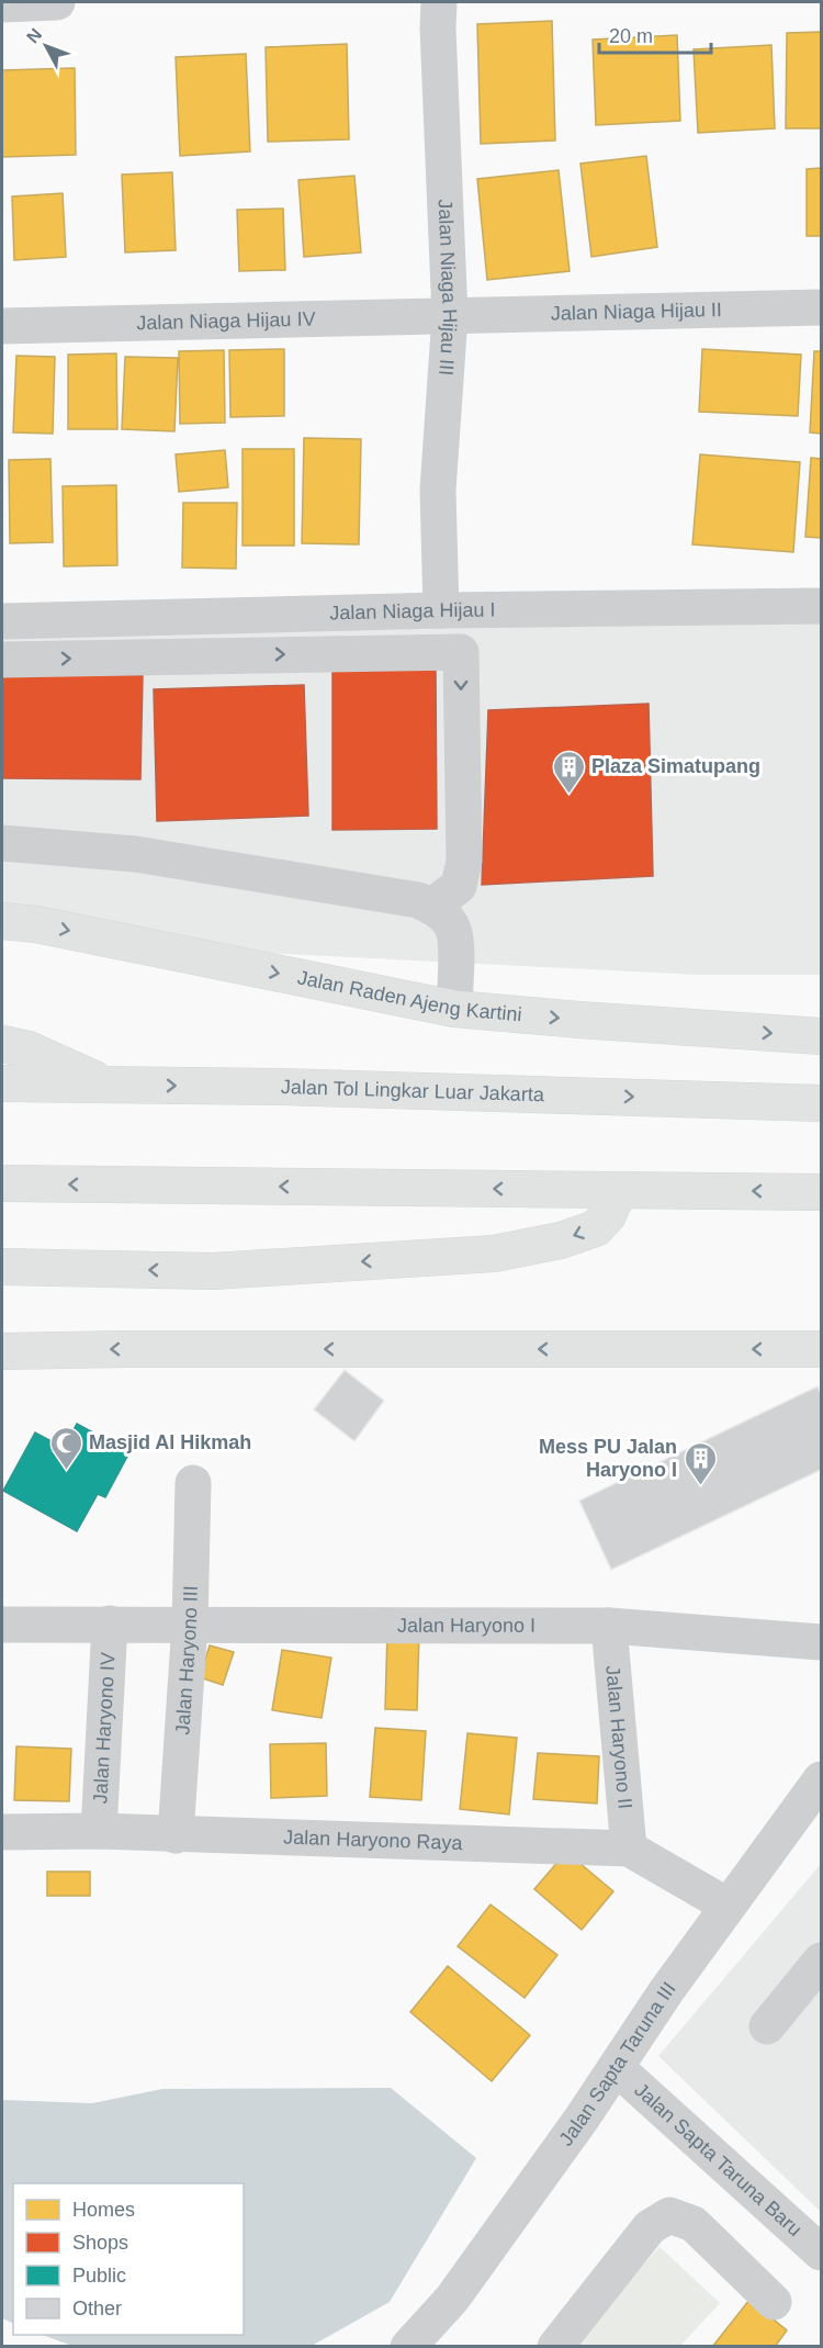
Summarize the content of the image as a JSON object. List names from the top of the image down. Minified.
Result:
{"streets":{"highway":["Jalan Raden Ajeng Kartini","Jalan Tol Lingkar Luar Jakarta"],"street":["Jalan Niaga Hijau III","Jalan Niaga Hijau II","Jalan Niaga Hijau IV","Jalan Niaga Hijau I","Jalan Haryono I","Jalan Haryono III","Jalan Haryono IV","Jalan Haryono II","Jalan Haryono Raya","Jalan Sapta Taruna III","Jalan Sapta Taruna Baru"]},"crossings":[["Jalan Niaga Hijau III","Jalan Niaga Hijau II"],["Jalan Niaga Hijau III","Jalan Niaga Hijau IV"],["Jalan Niaga Hijau III","Jalan Niaga Hijau I"],["Jalan Niaga Hijau II","Jalan Niaga Hijau IV"],["Jalan Haryono I","Jalan Haryono III"],["Jalan Haryono I","Jalan Haryono IV"],["Jalan Haryono I","Jalan Haryono II"],["Jalan Haryono III","Jalan Haryono Raya"],["Jalan Haryono IV","Jalan Haryono Raya"],["Jalan Haryono II","Jalan Haryono Raya"],["Jalan Haryono Raya","Jalan Sapta Taruna III"],["Jalan Sapta Taruna III","Jalan Sapta Taruna Baru"]],"places":{"building":["Plaza Simatupang","Mess PU Jalan Haryono I"],"mosque":["Masjid Al Hikmah"]},"legend":["Homes","Shops","Public","Other"],"scale_bar":"20 m","north":"top left"}
